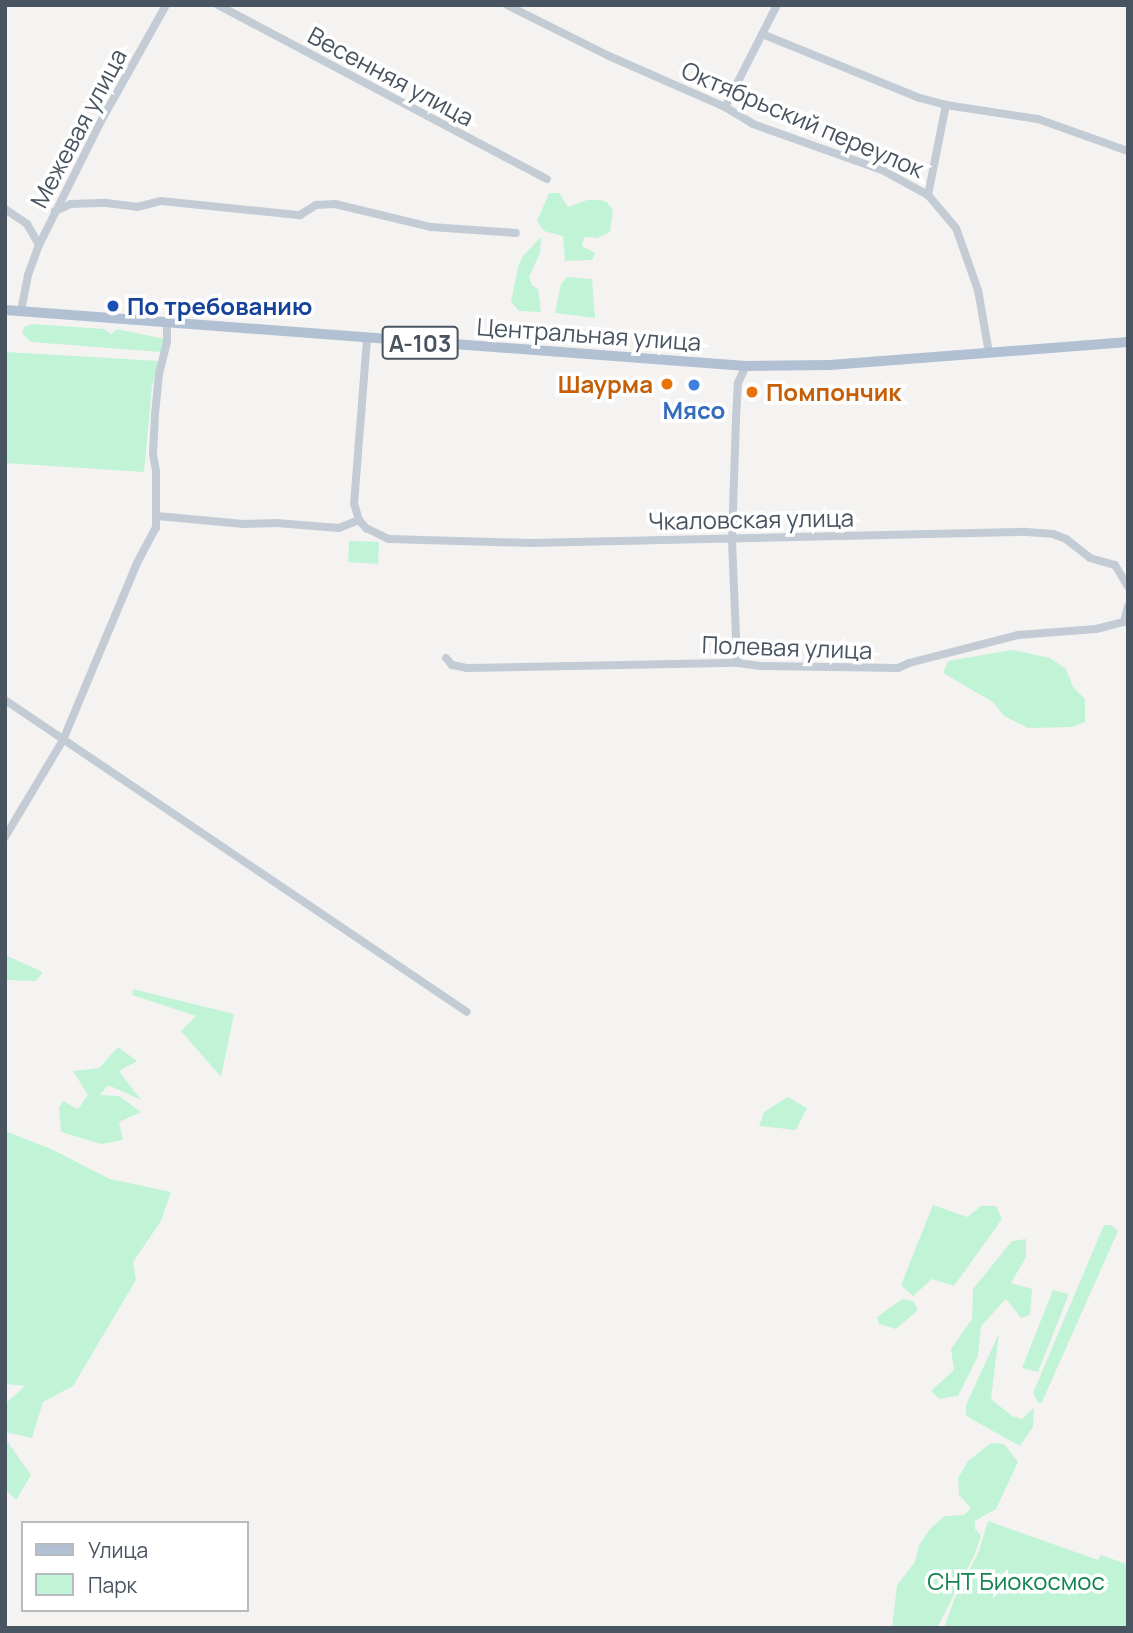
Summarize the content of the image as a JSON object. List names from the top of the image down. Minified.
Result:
{"streets":{"main road":["Центральная улица","А-103"],"street":["Весенняя улица","Октябрьский переулок","Межевая улица","Чкаловская улица","Полевая улица"]},"crossings":[["Октябрьский переулок","Центральная улица"],["Межевая улица","Центральная улица"]],"parks":["СНТ Биокосмос"],"places":["По требованию","Шаурма","Мясо","Помпончик"],"legend":["Улица","Парк"]}
